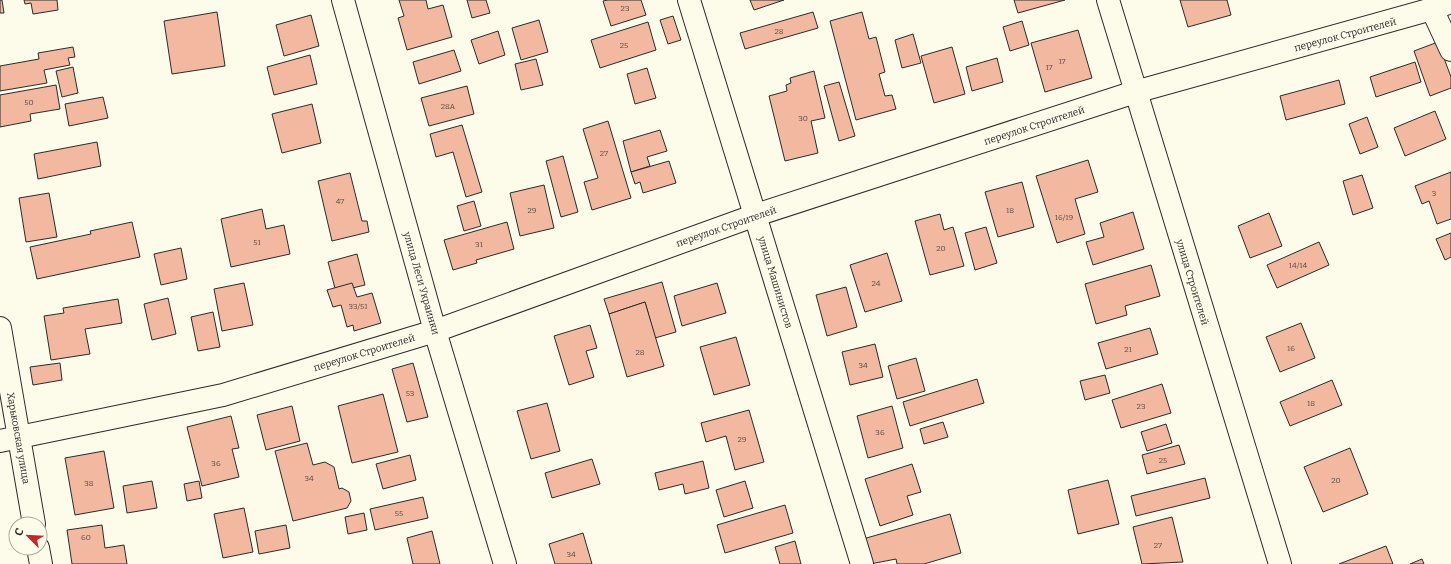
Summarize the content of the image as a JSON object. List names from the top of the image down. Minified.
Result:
{"streets":{"street":["переулок Строителей","улица Машинистов","улица Строителей","улица Леси Украинки","Харьковская улица"]},"crossings":[["переулок Строителей","улица Машинистов"],["переулок Строителей","улица Строителей"],["переулок Строителей","улица Леси Украинки"],["переулок Строителей","Харьковская улица"]],"house_numbers":["23","28","25","17","17","50","28А","30","27","3","47","29","18","16/19","51","31","20","14/14","24","33/51","16","21","28","34","53","18","23","36","29","25","36","34","20","38","55","60","27","34"],"north":"top left"}
